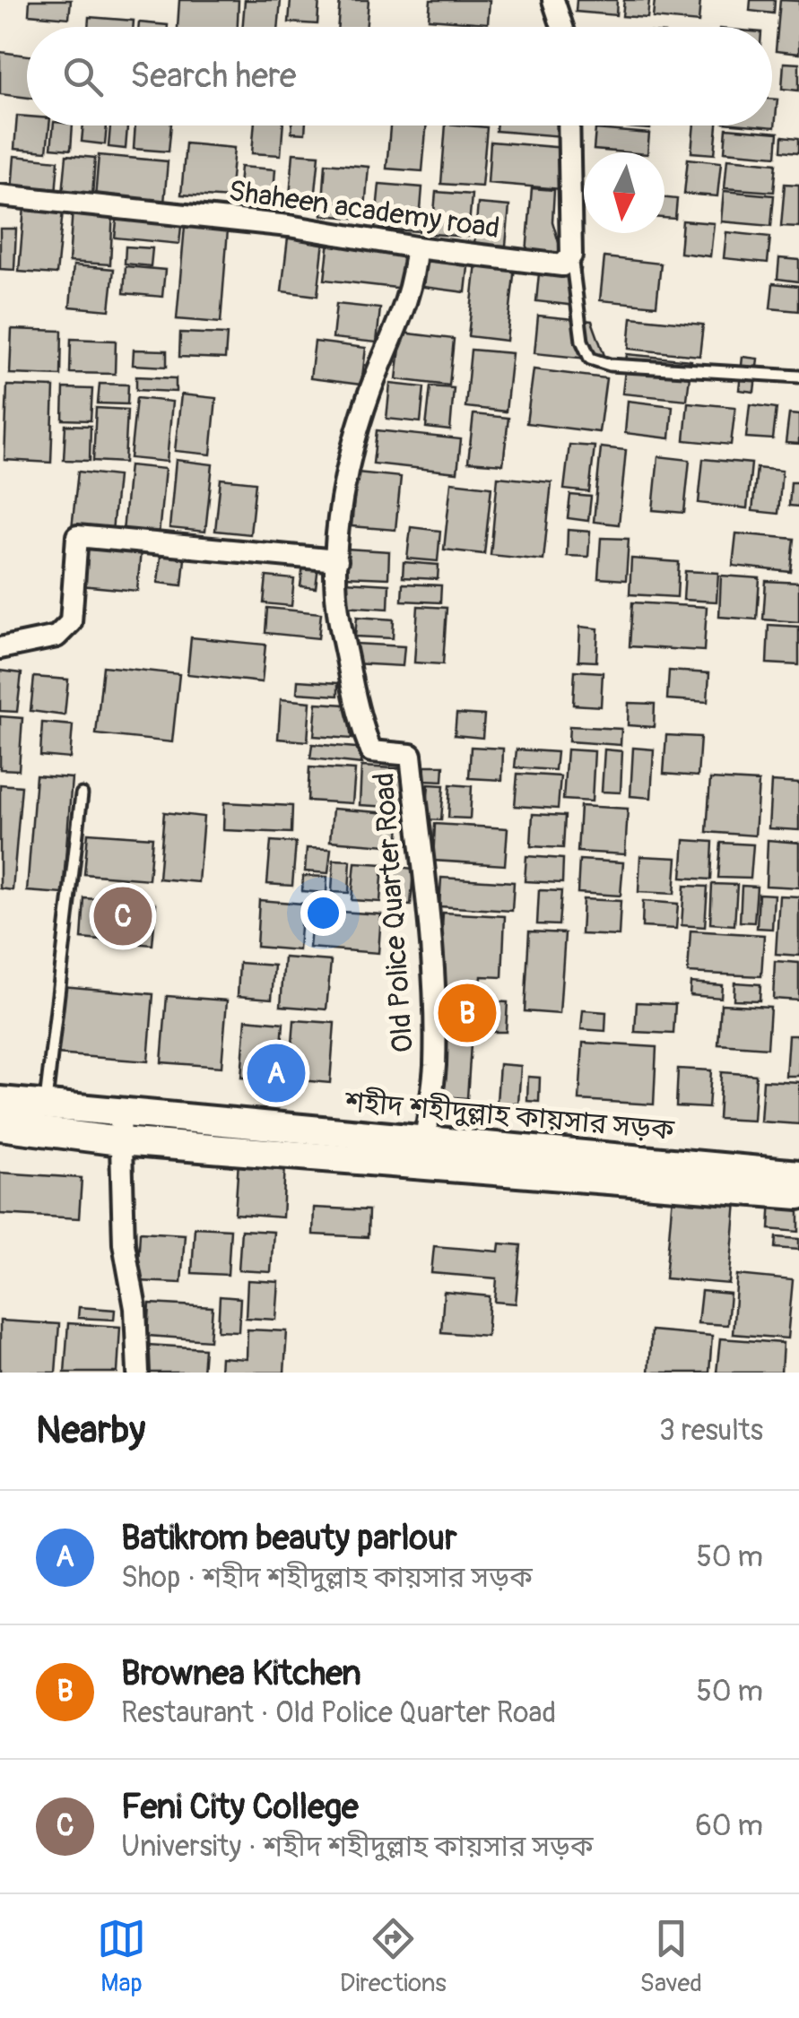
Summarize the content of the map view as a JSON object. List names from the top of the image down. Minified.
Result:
{"streets":{"main road":["শহীদ শহীদুল্লাহ কায়সার সড়ক"],"street":["Shaheen academy road","Old Police Quarter Road"]},"crossings":[["Shaheen academy road","Old Police Quarter Road"],["Old Police Quarter Road","শহীদ শহীদুল্লাহ কায়সার সড়ক"]],"north":"bottom","page":{"search":"Search here","pins":["C","B","A"],"heading":["Nearby","3 results"],"list":[{"mark":"A","name":"Batikrom beauty parlour","note":"Shop · শহীদ শহীদুল্লাহ কায়সার সড়ক","value":"50 m"},{"mark":"B","name":"Brownea Kitchen","note":"Restaurant · Old Police Quarter Road","value":"50 m"},{"mark":"C","name":"Feni City College","note":"University · শহীদ শহীদুল্লাহ কায়সার সড়ক","value":"60 m"}],"nav":["Map","Directions","Saved"]}}
